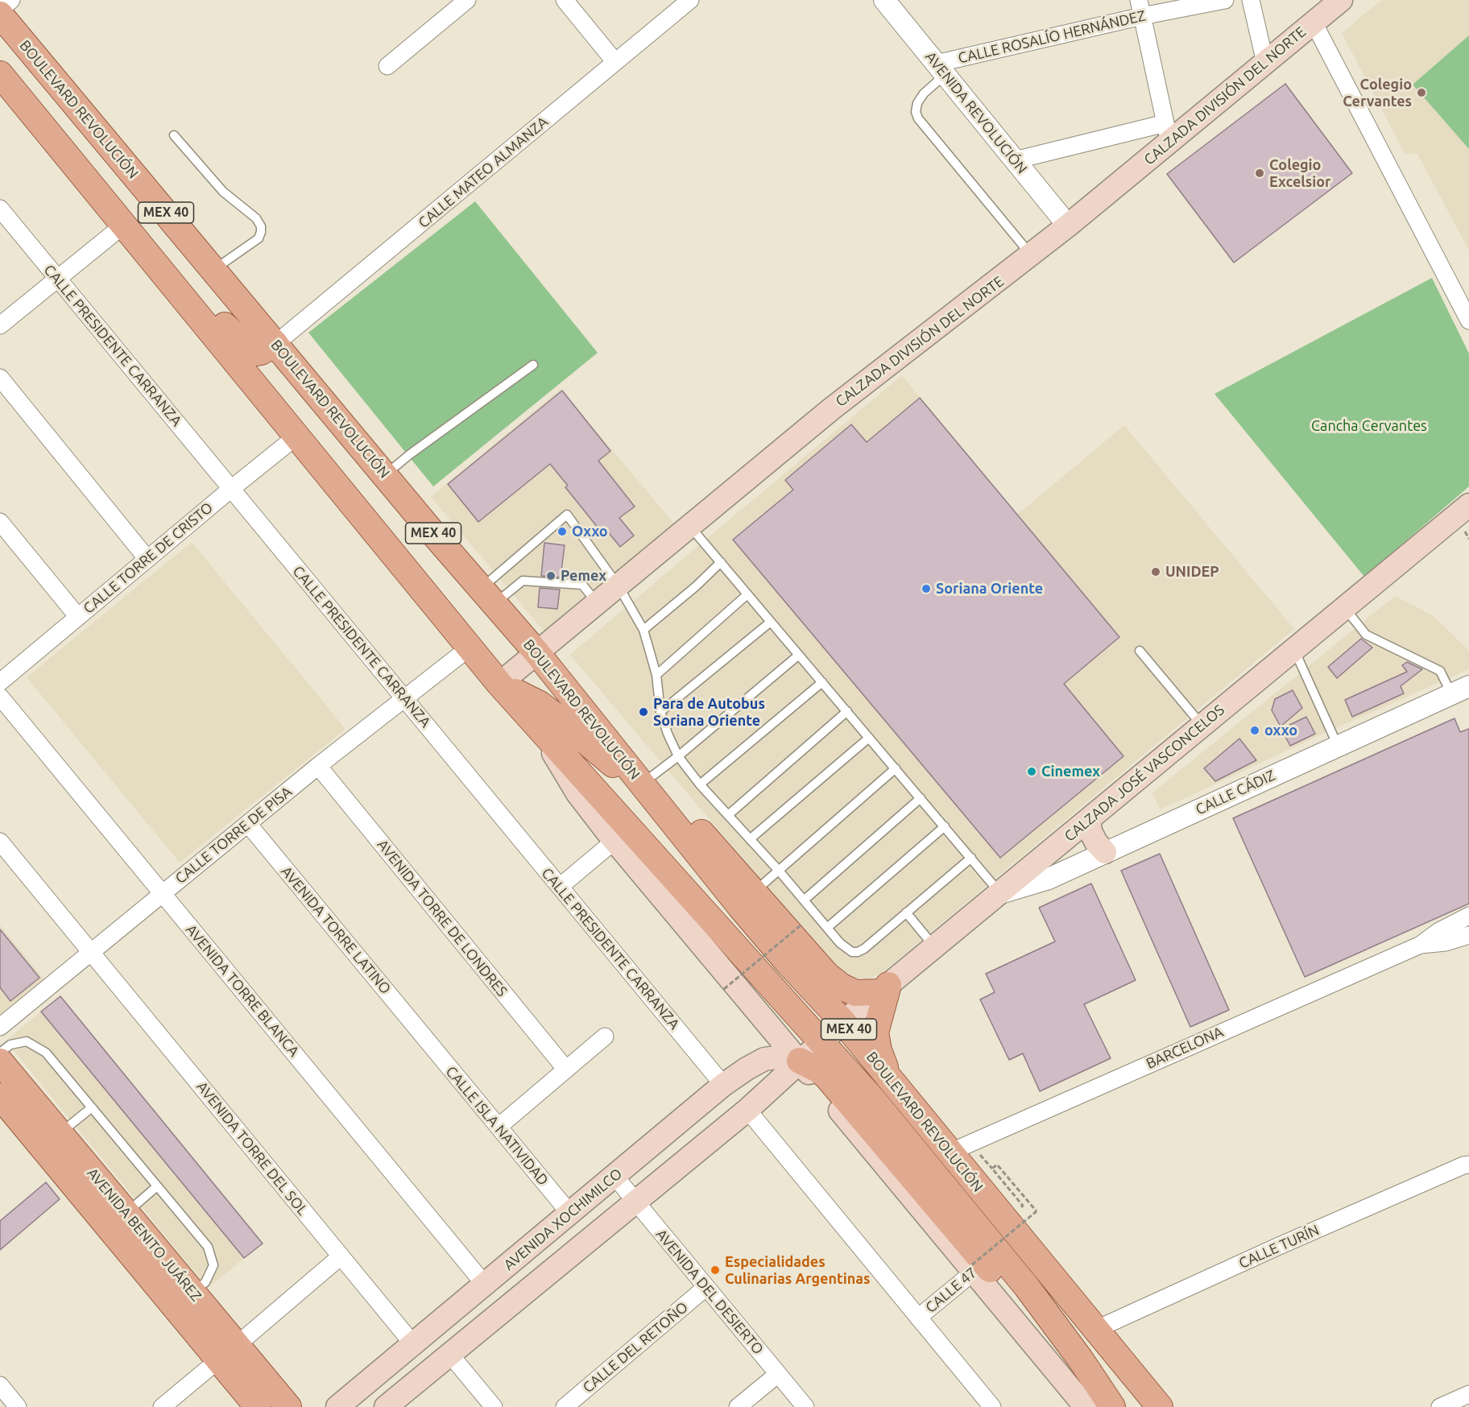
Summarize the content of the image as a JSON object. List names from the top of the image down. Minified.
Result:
{"streets":{"main road":["CALZADA DIVISIÓN DEL NORTE","BOULEVARD REVOLUCIÓN","MEX 40","CALZADA JOSÉ VASCONCELOS","AVENIDA XOCHIMILCO","AVENIDA BENITO JUÁREZ"],"street":["CALLE ROSALÍO HERNÁNDEZ","AVENIDA REVOLUCIÓN","CALLE MATEO ALMANZA","CALLE PRESIDENTE CARRANZA","CALLE TORRE DE CRISTO","CALLE CÁDIZ","CALLE TORRE DE PISA","AVENIDA TORRE DE LONDRES","AVENIDA TORRE LATINO","AVENIDA TORRE BLANCA","BARCELONA","CALLE ISLA NATIVIDAD","AVENIDA TORRE DEL SOL","CALLE TURÍN","CALLE 47","AVENIDA DEL DESIERTO","CALLE DEL RETOÑO"]},"crossings":[["CALLE ROSALÍO HERNÁNDEZ","AVENIDA REVOLUCIÓN"],["CALZADA DIVISIÓN DEL NORTE","BOULEVARD REVOLUCIÓN"],["CALZADA DIVISIÓN DEL NORTE","AVENIDA REVOLUCIÓN"],["CALZADA DIVISIÓN DEL NORTE","MEX 40"],["BOULEVARD REVOLUCIÓN","CALLE MATEO ALMANZA"],["BOULEVARD REVOLUCIÓN","CALZADA JOSÉ VASCONCELOS"],["BOULEVARD REVOLUCIÓN","BARCELONA"],["BOULEVARD REVOLUCIÓN","CALLE TURÍN"],["MEX 40","CALLE TORRE DE CRISTO"],["MEX 40","CALZADA JOSÉ VASCONCELOS"],["MEX 40","CALLE TORRE DE PISA"],["CALLE PRESIDENTE CARRANZA","CALLE TORRE DE CRISTO"],["CALLE PRESIDENTE CARRANZA","CALLE TORRE DE PISA"],["CALLE PRESIDENTE CARRANZA","AVENIDA XOCHIMILCO"],["CALZADA JOSÉ VASCONCELOS","CALLE CÁDIZ"],["CALLE TORRE DE PISA","AVENIDA TORRE DE LONDRES"],["CALLE TORRE DE PISA","AVENIDA TORRE LATINO"],["CALLE TORRE DE PISA","AVENIDA TORRE BLANCA"],["CALLE TORRE DE PISA","AVENIDA TORRE DEL SOL"],["AVENIDA TORRE LATINO","CALLE ISLA NATIVIDAD"],["AVENIDA TORRE BLANCA","AVENIDA XOCHIMILCO"],["CALLE ISLA NATIVIDAD","AVENIDA XOCHIMILCO"],["AVENIDA TORRE DEL SOL","AVENIDA XOCHIMILCO"],["AVENIDA XOCHIMILCO","AVENIDA DEL DESIERTO"],["AVENIDA DEL DESIERTO","CALLE DEL RETOÑO"]],"parks":["Cancha Cervantes"],"places":["Colegio Cervantes","Colegio Excelsior","Oxxo","UNIDEP","Pemex","Soriana Oriente","Para de Autobus Soriana Oriente","oxxo","Cinemex","Especialidades Culinarias Argentinas"]}
